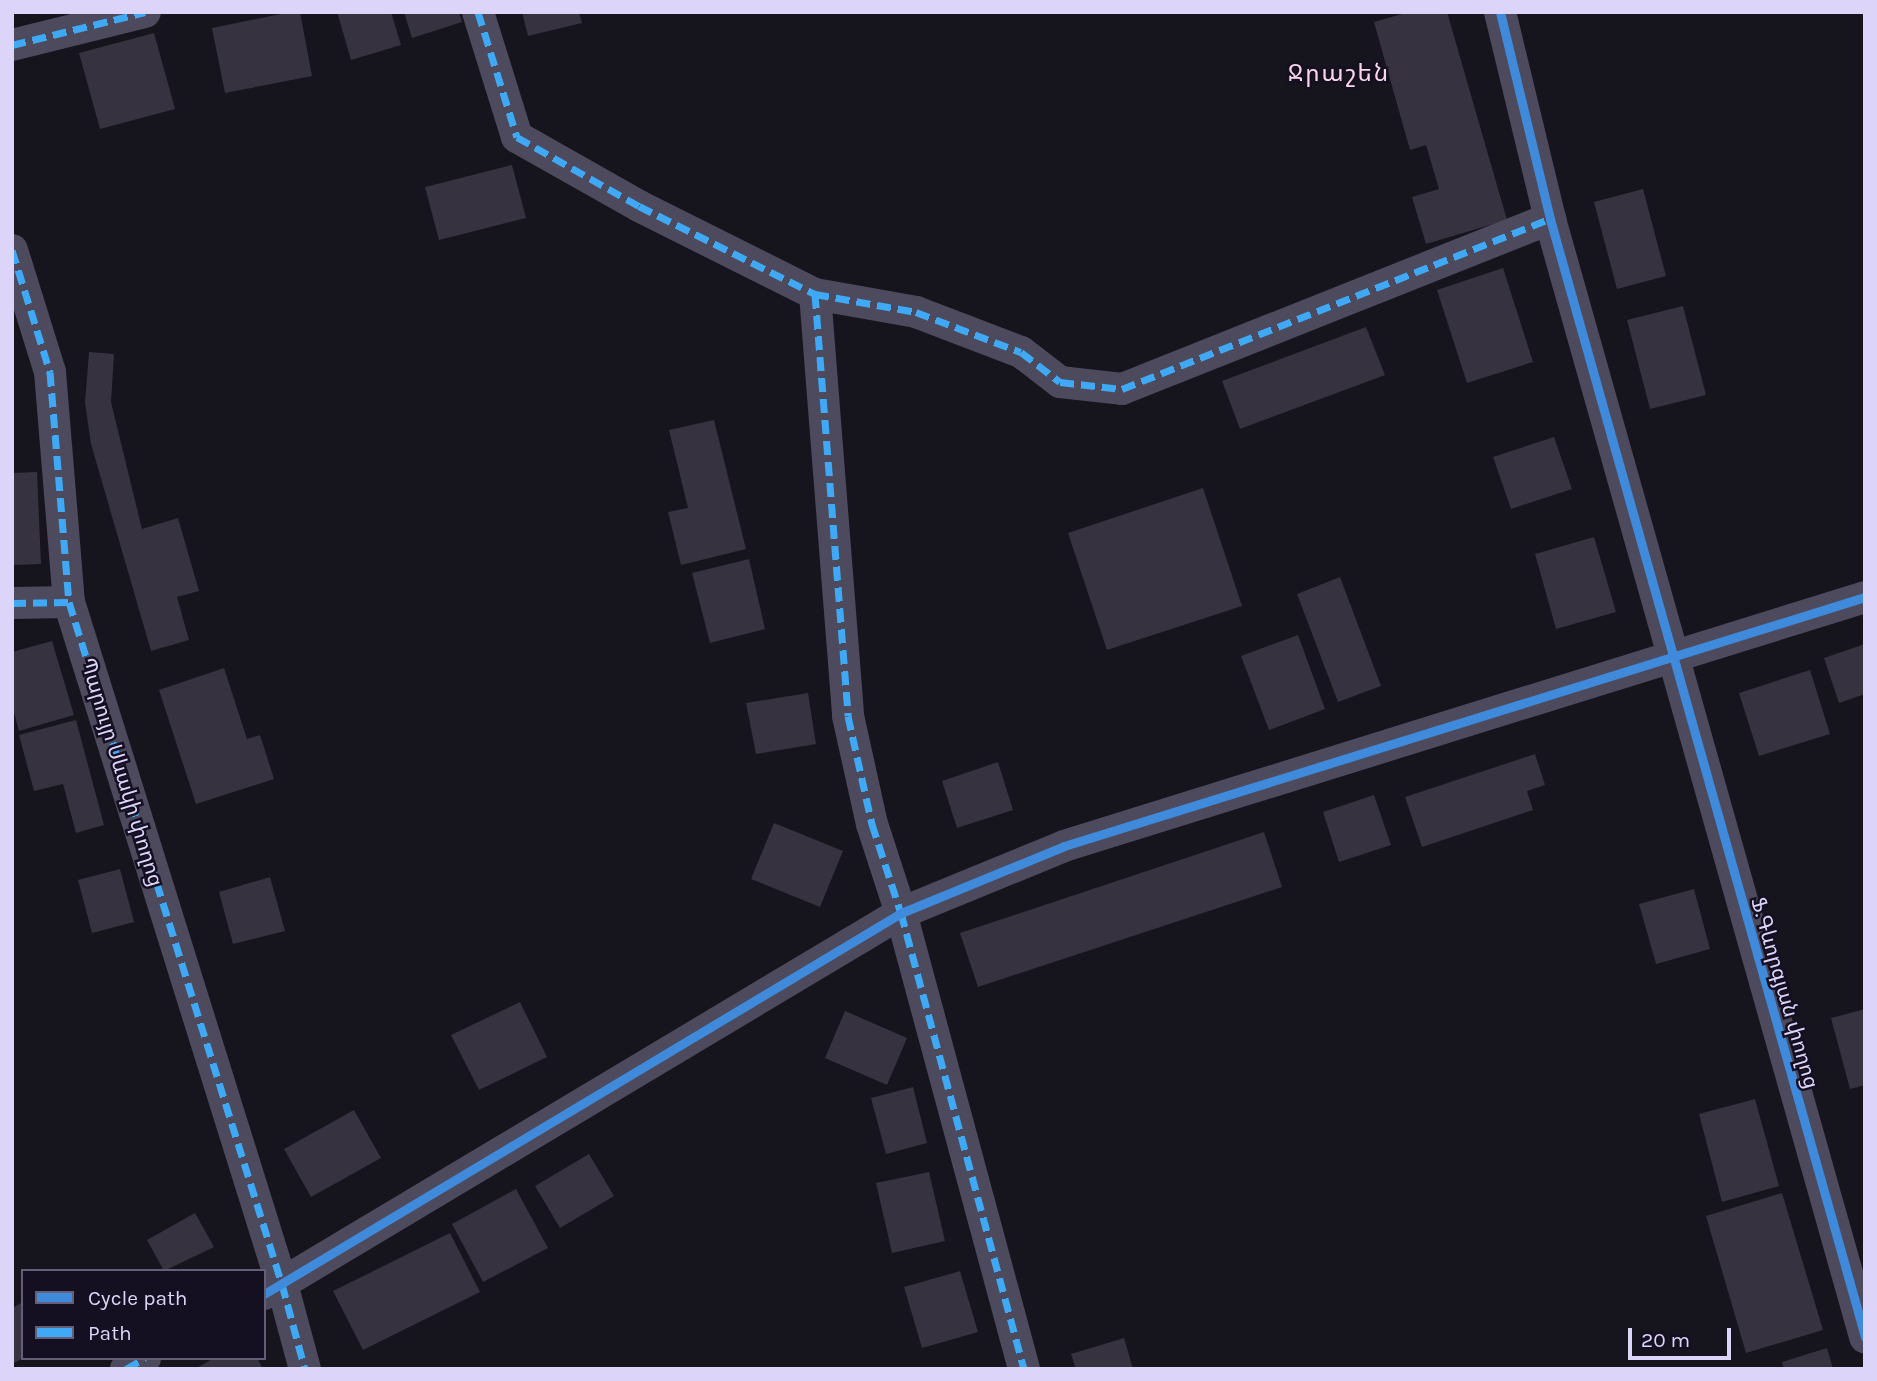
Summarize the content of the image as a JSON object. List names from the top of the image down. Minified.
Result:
{"streets":{"street":["Պարույր Սևակի փողոց","Ֆ.Գևորգյան փողոց"]},"districts":["Ջրաշեն"],"legend":["Cycle path","Path"],"scale_bar":"20 m"}
